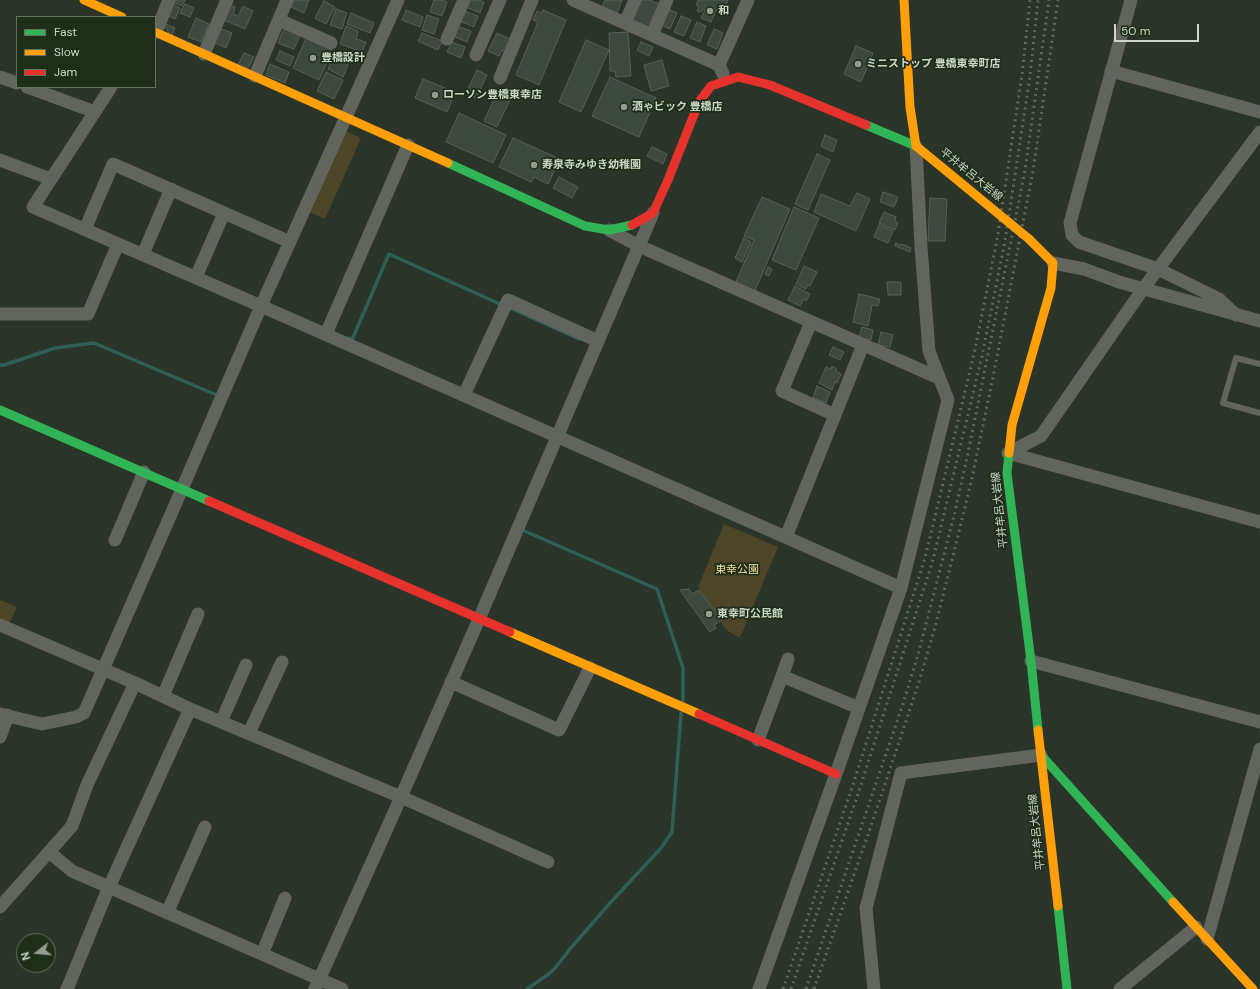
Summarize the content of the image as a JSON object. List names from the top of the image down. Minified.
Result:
{"streets":{"street":["平井牟呂大岩線"]},"parks":["東幸公園"],"places":["和","豊橋設計","ミニストップ 豊橋東幸町店","ローソン豊橋東幸店","酒ゃビック 豊橋店","寿泉寺みゆき幼稚園","東幸町公民館"],"legend":["Fast","Slow","Jam"],"scale_bar":"50 m","north":"left"}
